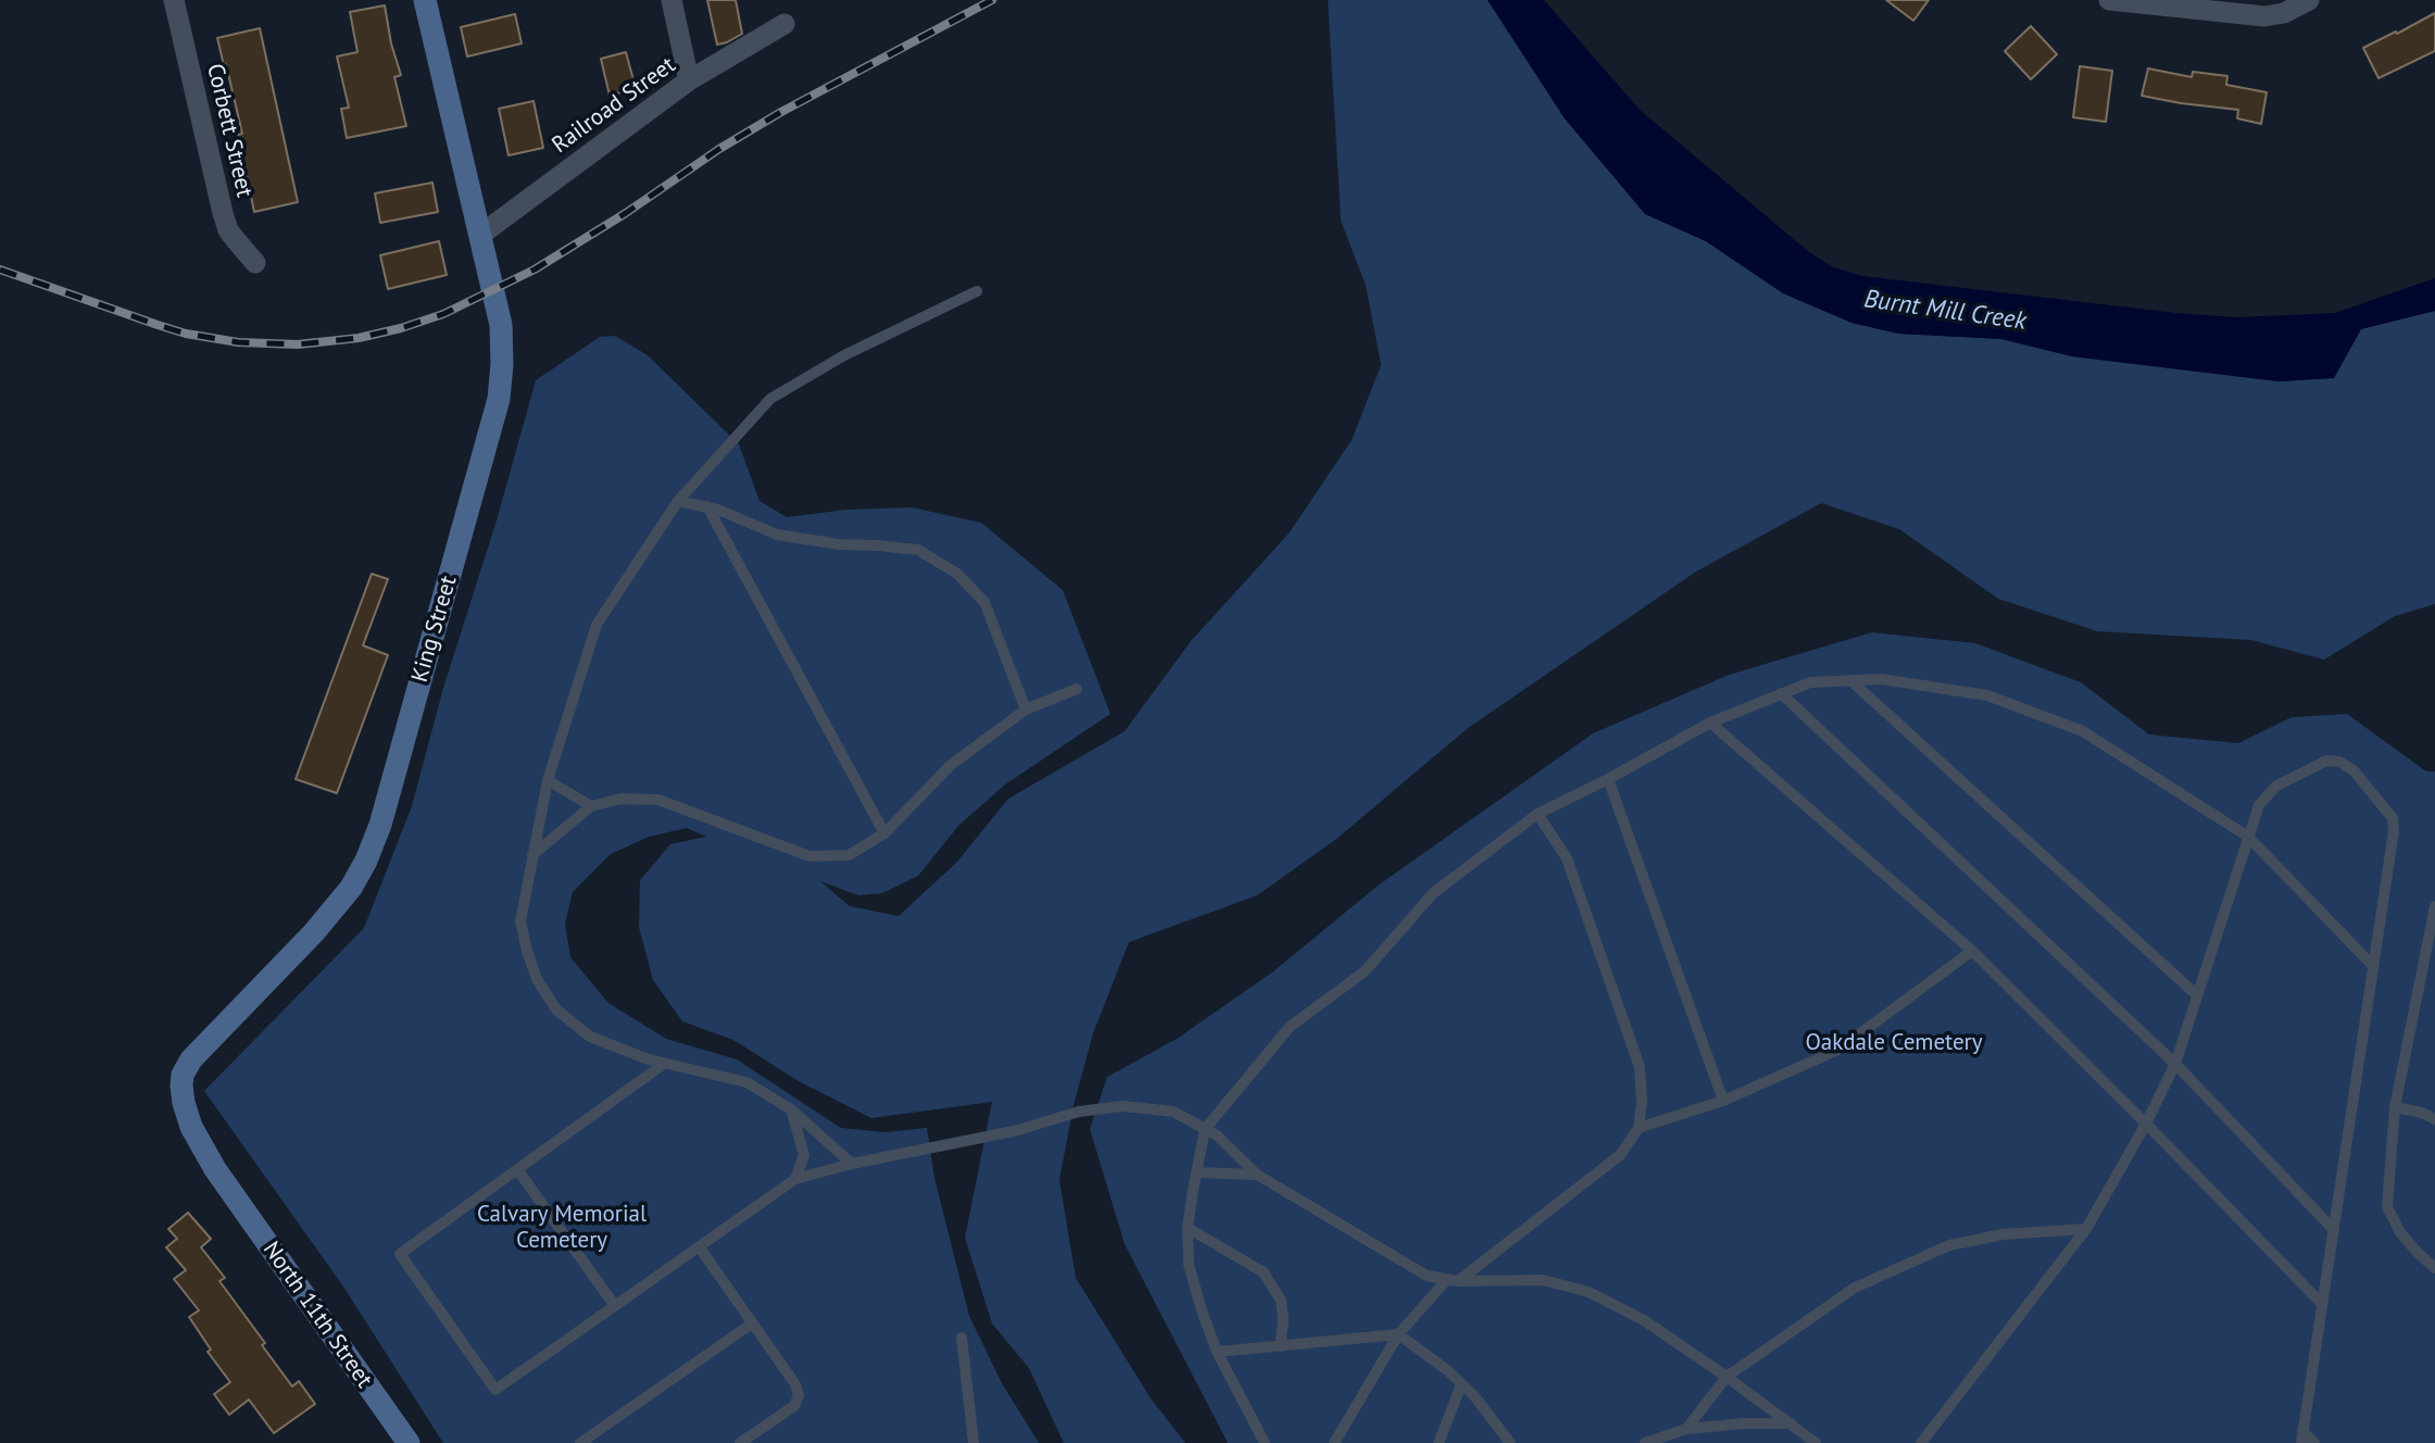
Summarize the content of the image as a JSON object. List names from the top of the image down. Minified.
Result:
{"streets":{"street":["Railroad Street","Corbett Street","King Street","North 11th Street"]},"crossings":[["Railroad Street","King Street"],["King Street","North 11th Street"]],"water":["Burnt Mill Creek"],"parks":["Oakdale Cemetery","Calvary Memorial Cemetery"]}
